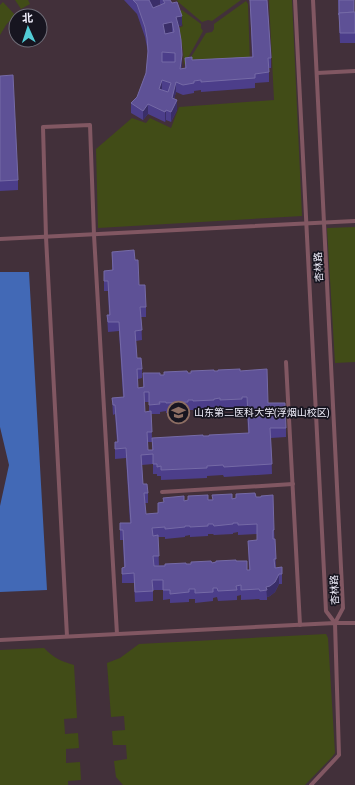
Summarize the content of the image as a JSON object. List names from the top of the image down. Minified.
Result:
{"streets":{"lane":["杏林路"]},"places":{"school or university":["山东第二医科大学(浮烟山校区)"]},"north":"top"}
